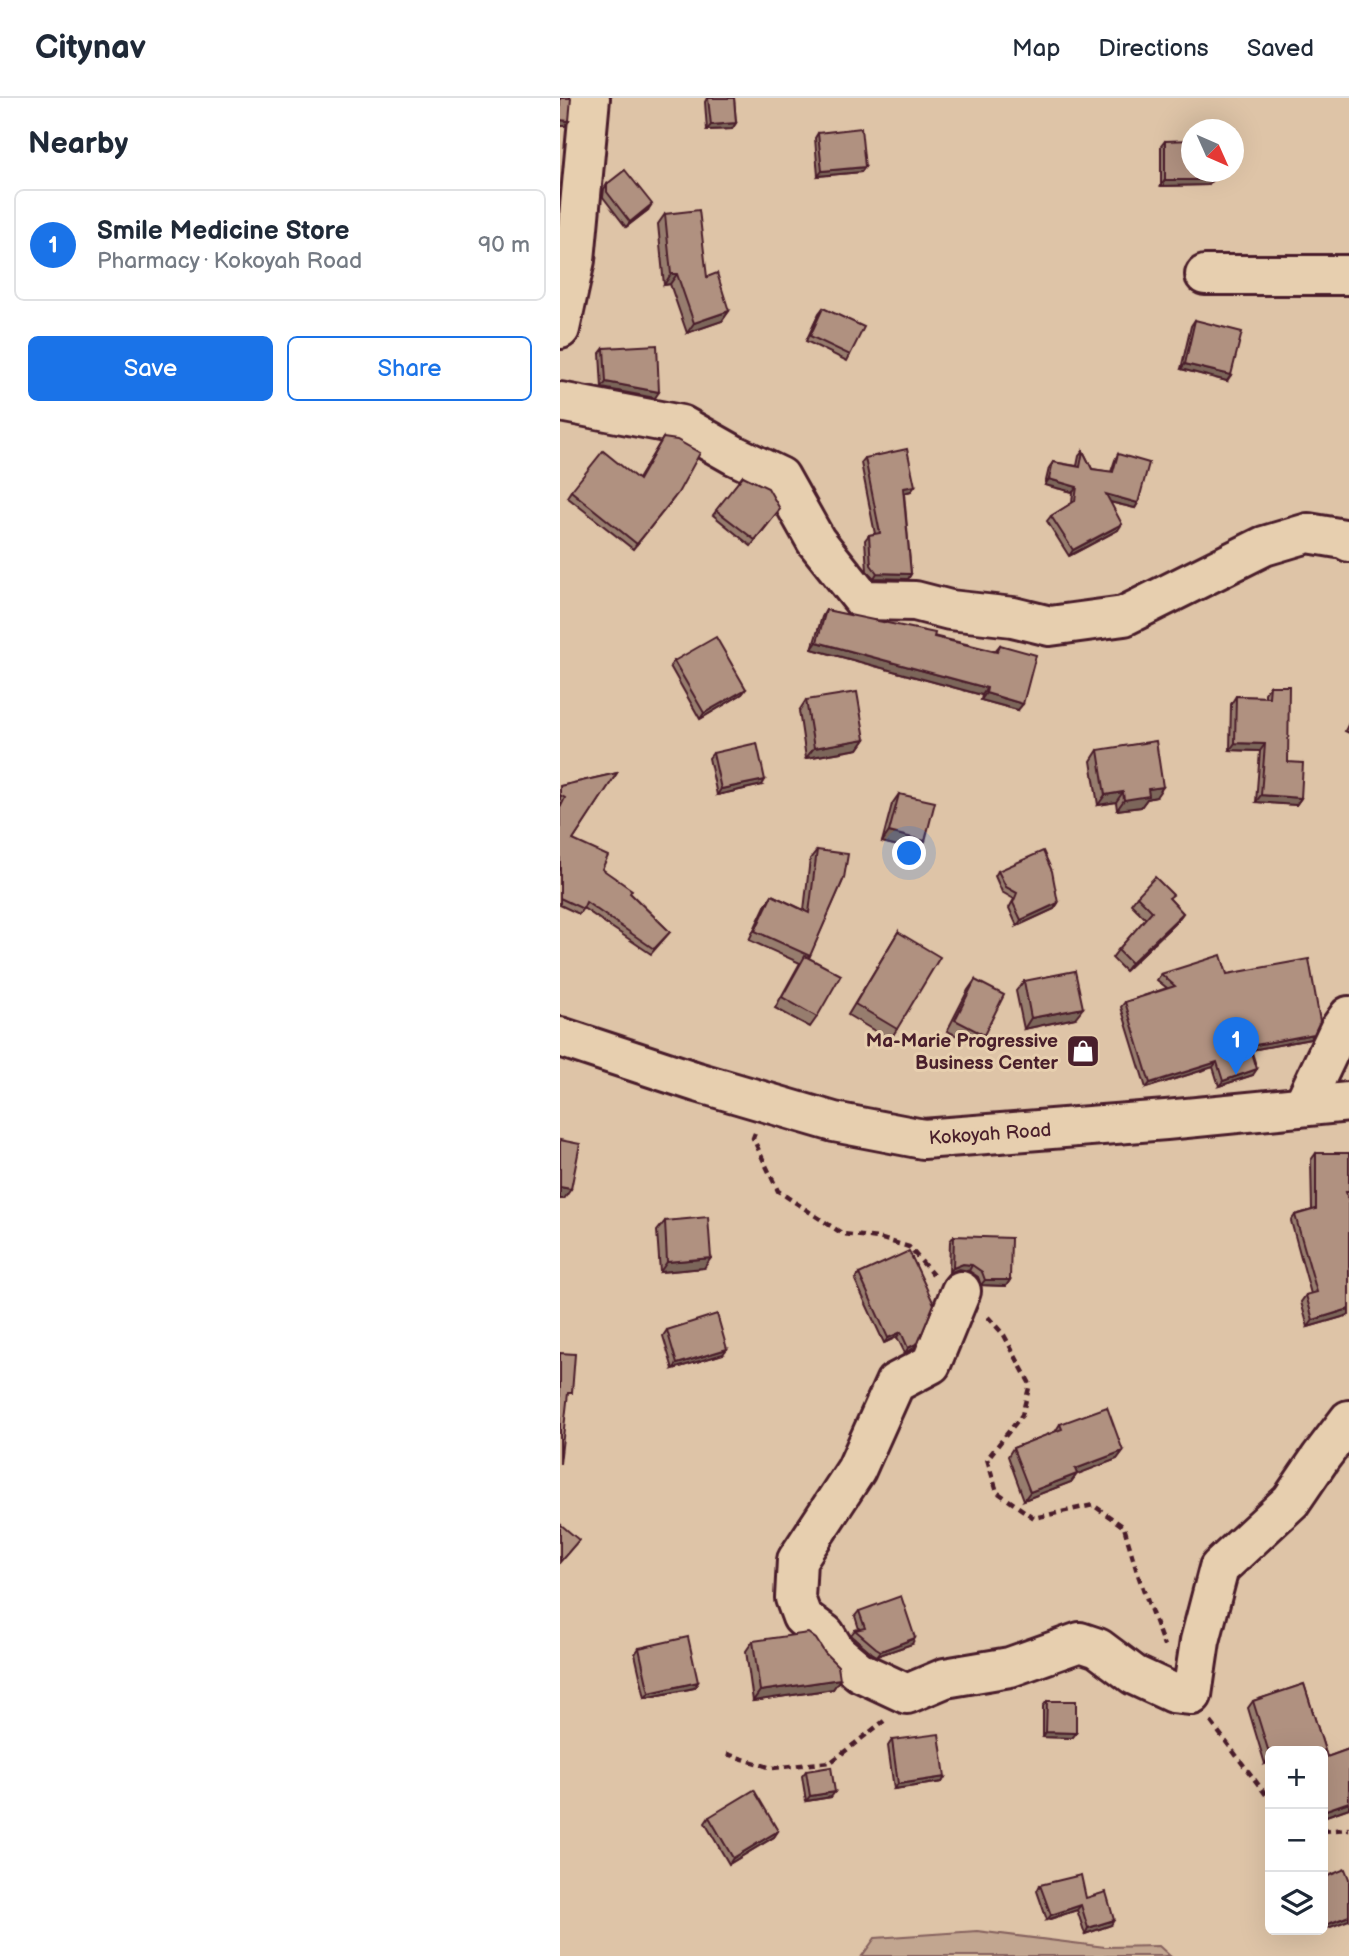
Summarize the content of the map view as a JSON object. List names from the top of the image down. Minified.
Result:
{"streets":{"street":["Kokoyah Road"]},"places":{"shop":["Ma-Marie Progressive Business Center"]},"north":"bottom right","page":{"header":"Citynav","nav":["Map","Directions","Saved"],"heading":"Nearby","list":[{"mark":"1","name":"Smile Medicine Store","note":"Pharmacy · Kokoyah Road","value":"90 m"}],"buttons":["Save","Share"],"pins":"1","map_buttons":["+","−"]}}
